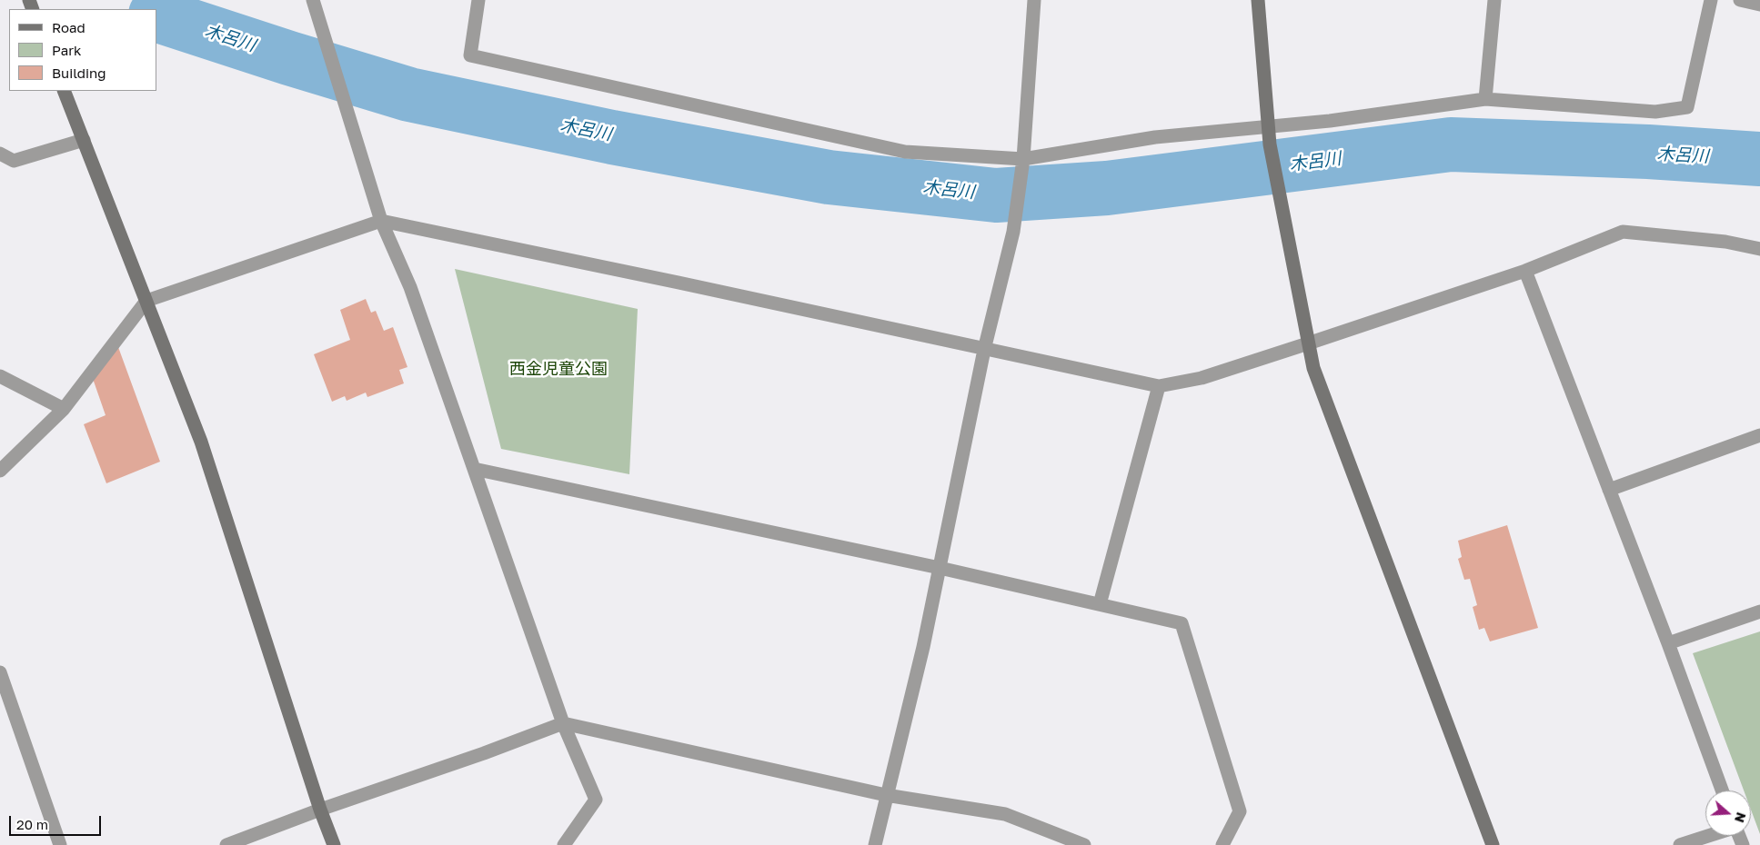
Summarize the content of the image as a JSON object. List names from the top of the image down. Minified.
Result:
{"water":["木呂川"],"parks":["西金児童公園"],"legend":["Road","Park","Building"],"scale_bar":"20 m","north":"right"}
